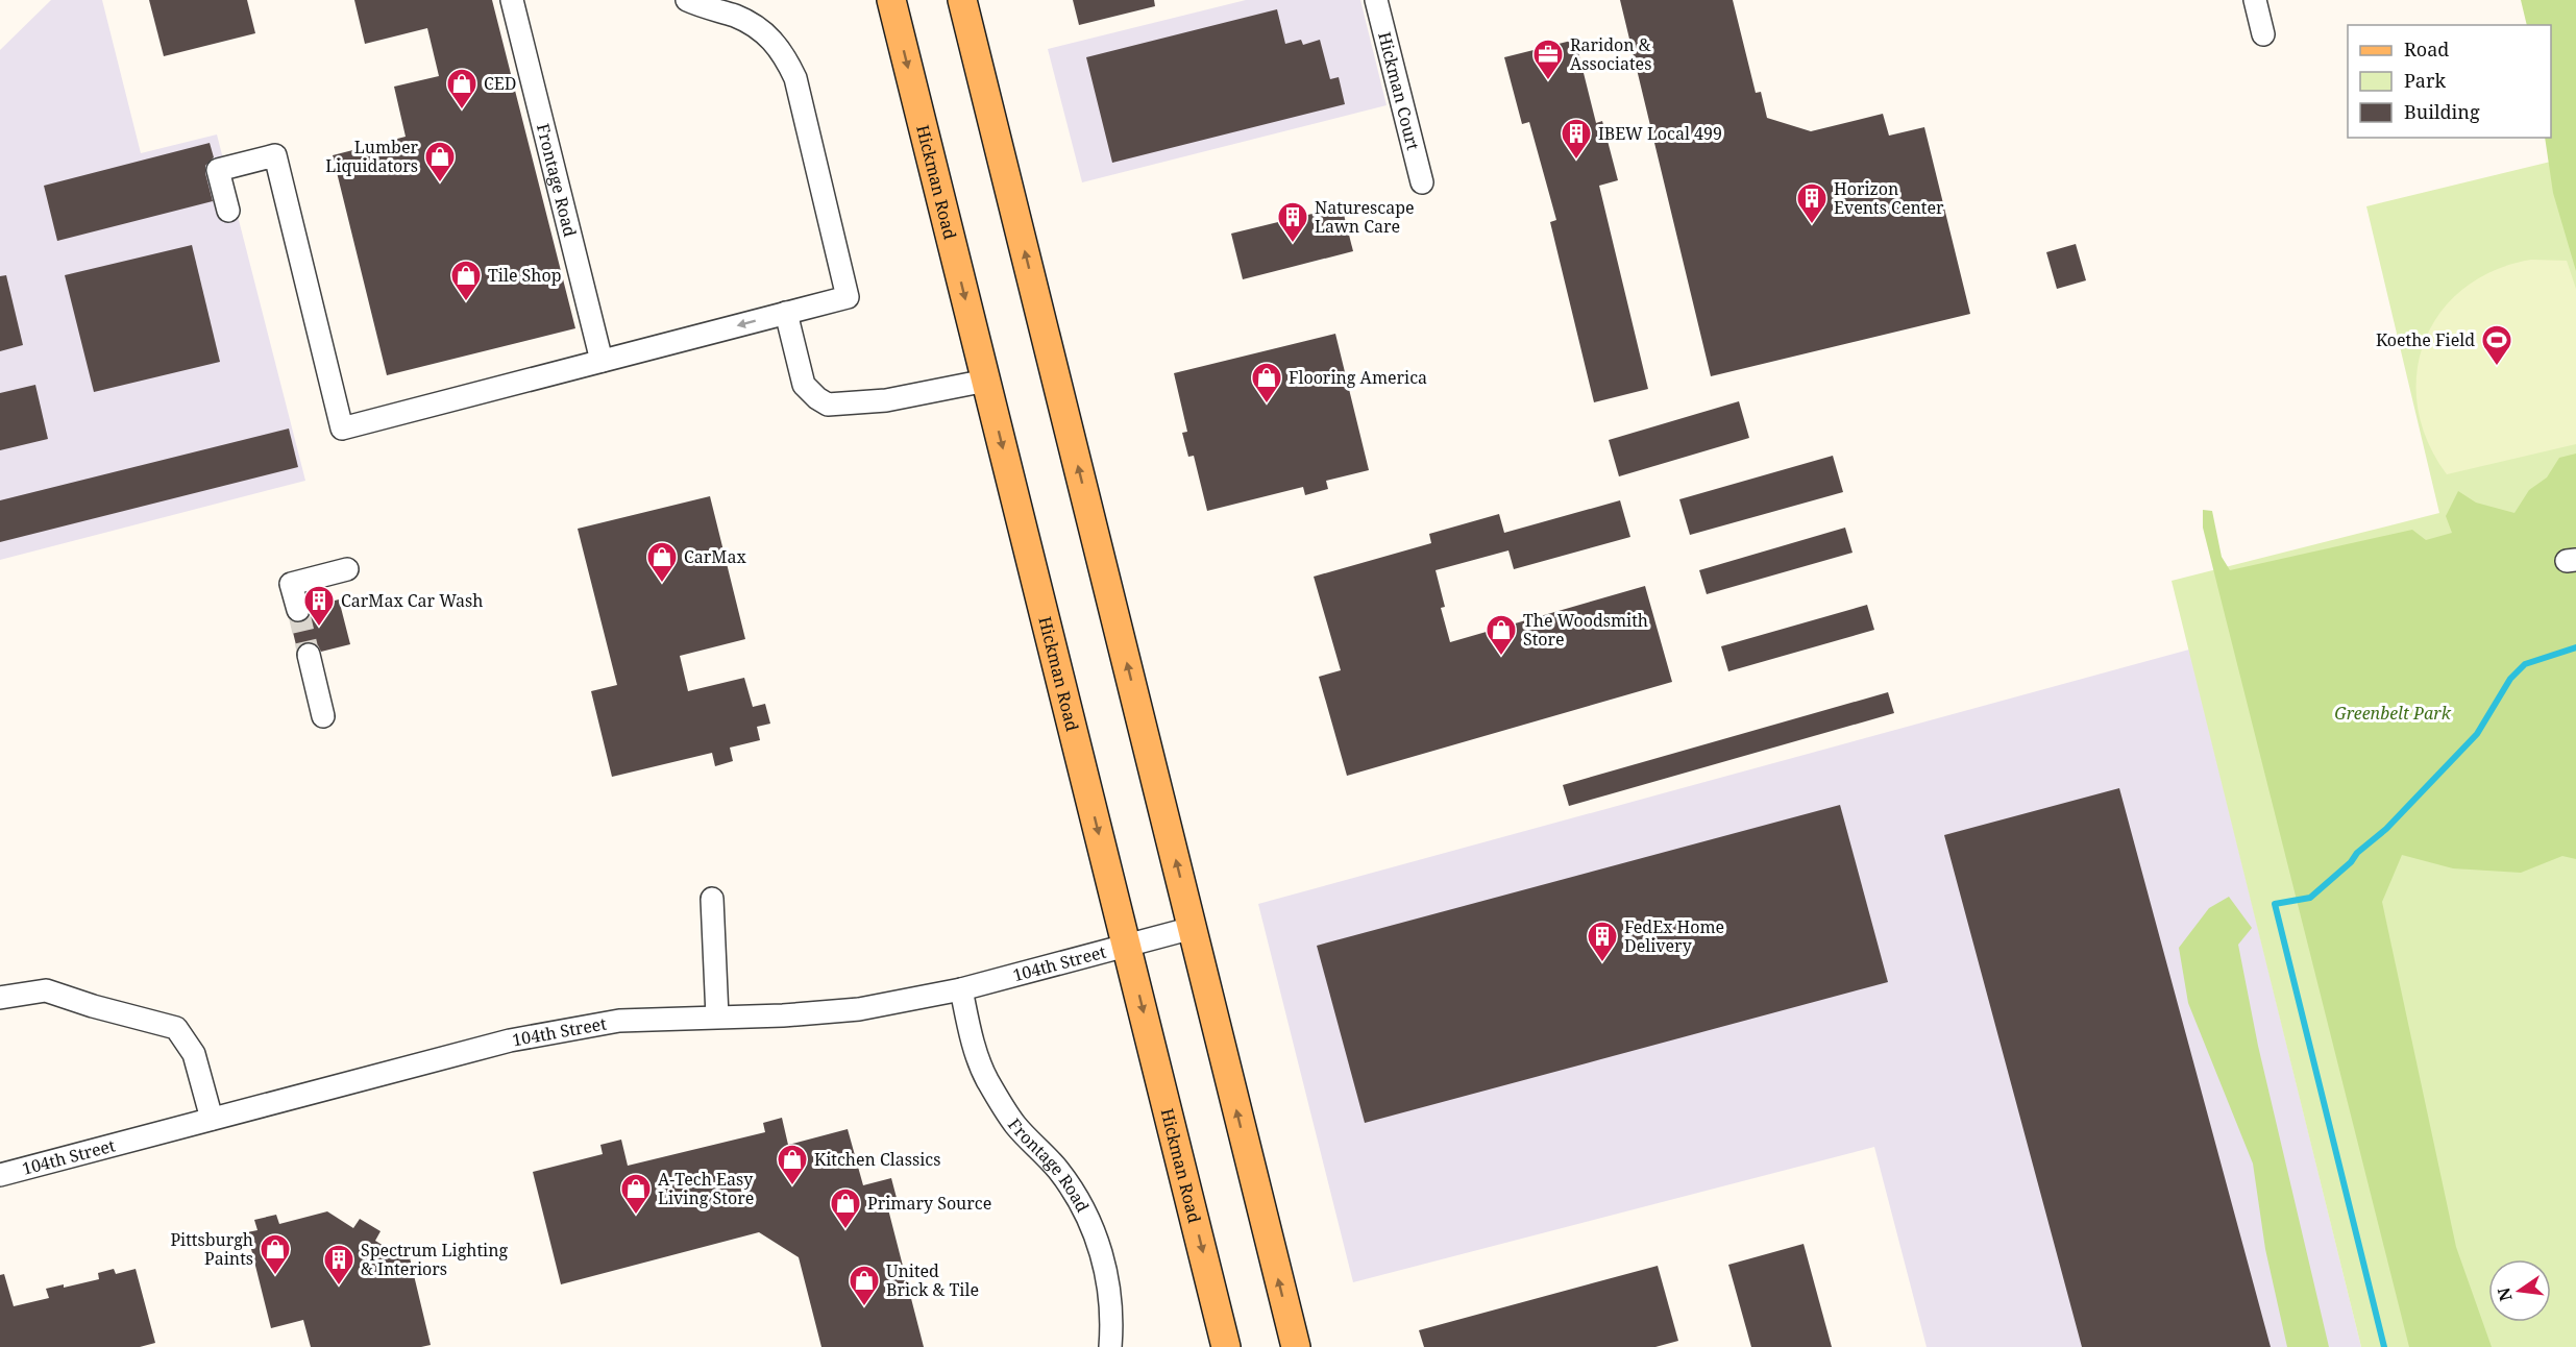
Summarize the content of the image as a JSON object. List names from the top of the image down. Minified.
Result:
{"streets":{"main road":["Hickman Road"],"street":["Hickman Court","Frontage Road","104th Street"]},"crossings":[["Frontage Road","104th Street"],["Hickman Road","104th Street"]],"parks":["Greenbelt Park"],"places":{"office":["Raridon & Associates"],"shop":["CED","Lumber Liquidators","Tile Shop","Flooring America","CarMax","The Woodsmith Store","Kitchen Classics","A-Tech Easy Living Store","Primary Source","Pittsburgh Paints","United Brick & Tile"],"building":["IBEW Local 499","Horizon Events Center","Naturescape Lawn Care","CarMax Car Wash","FedEx Home Delivery","Spectrum Lighting & Interiors"],"sports":["Koethe Field"]},"legend":["Road","Park","Building"],"north":"left"}
